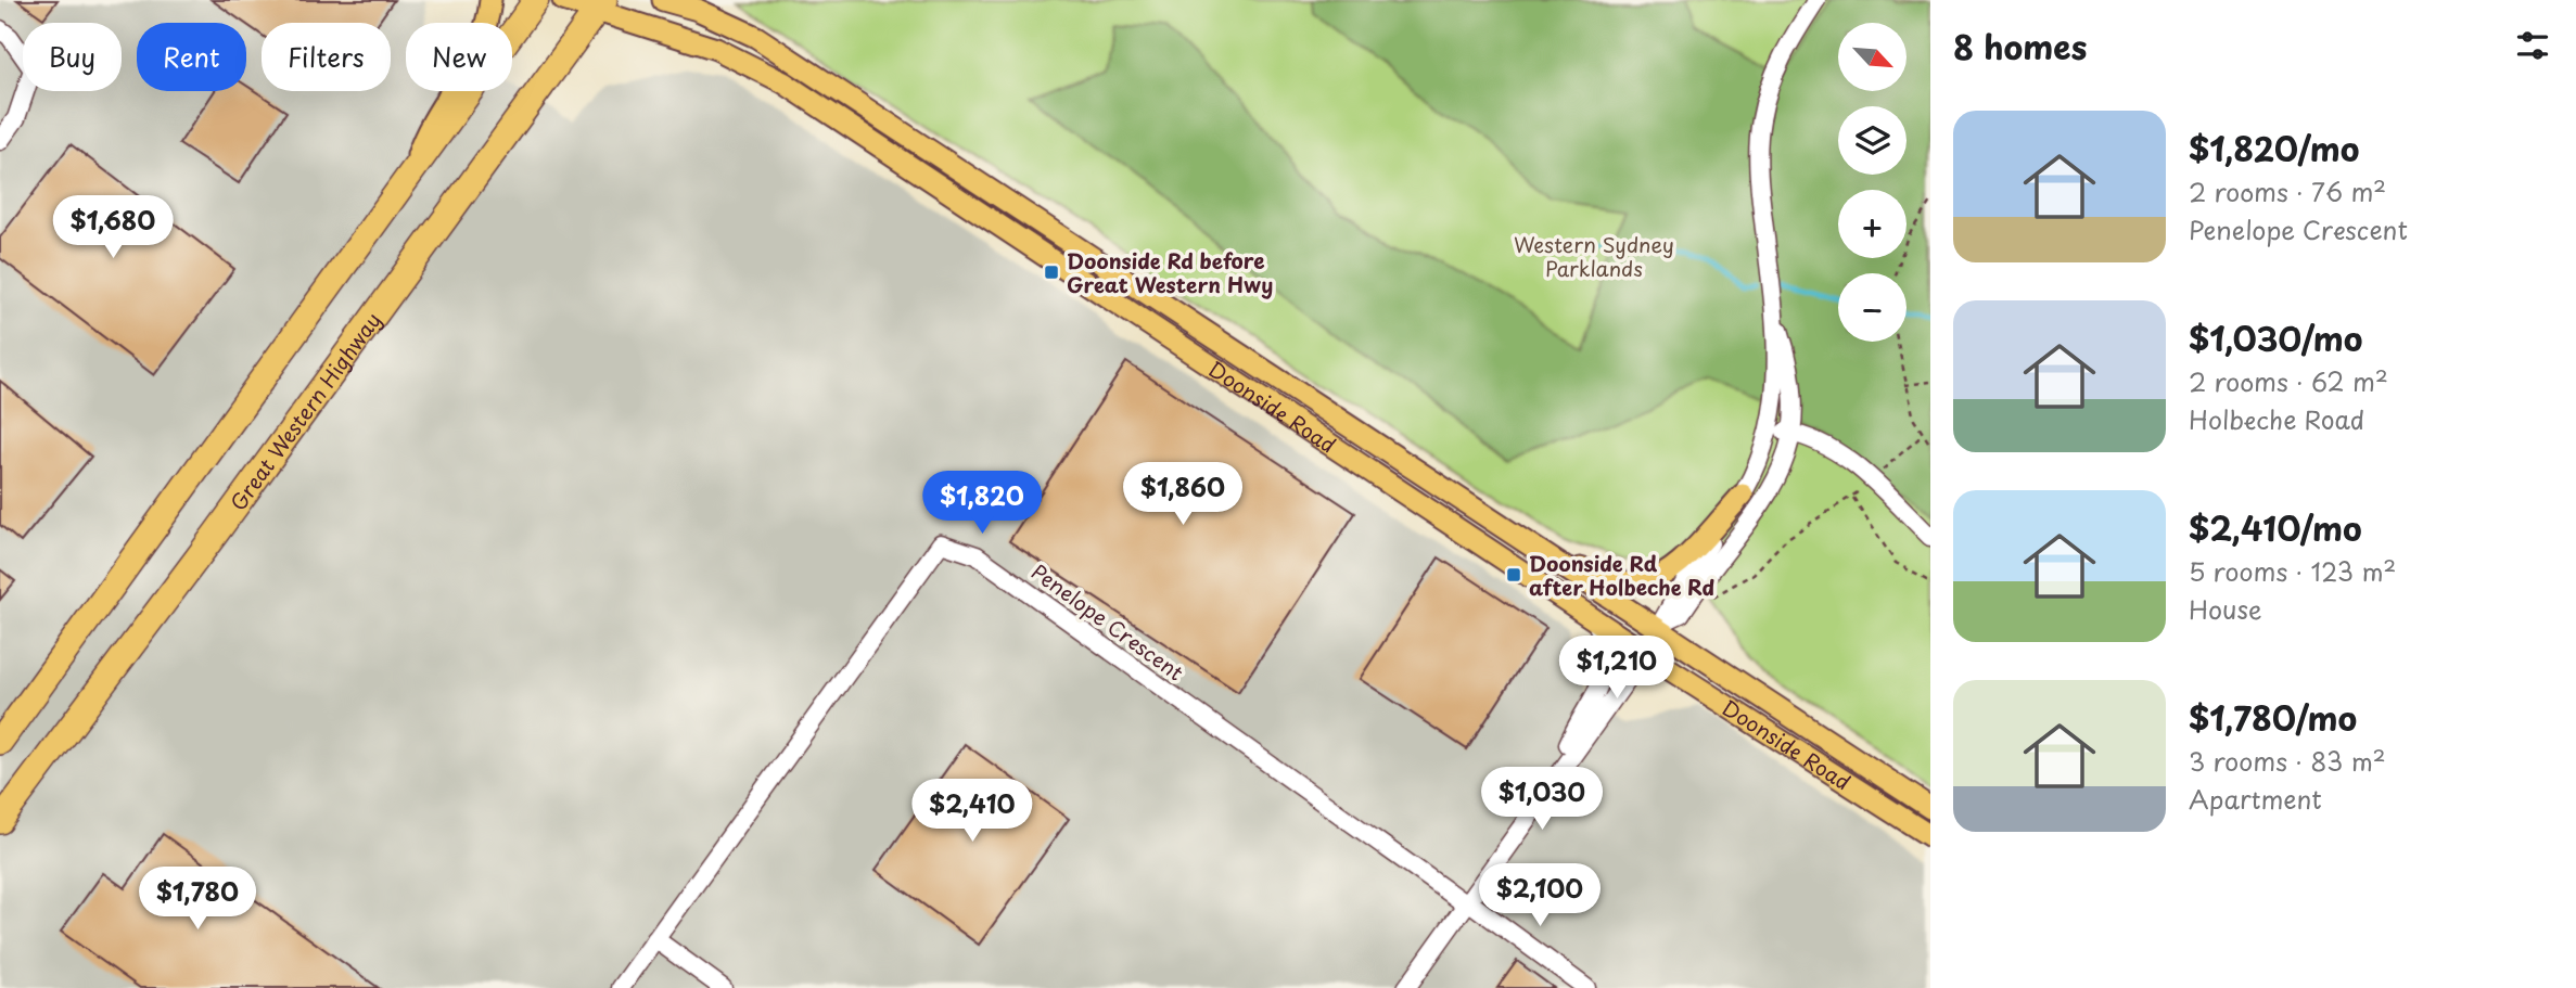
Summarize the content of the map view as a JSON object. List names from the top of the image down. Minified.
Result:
{"streets":{"highway":["Great Western Highway"],"main road":["Doonside Road"],"street":["Penelope Crescent"]},"crossings":[["Doonside Road","Great Western Highway"]],"parks":["Western Sydney Parklands"],"places":{"transit":["Doonside Rd before Great Western Hwy","Doonside Rd after Holbeche Rd"]},"north":"bottom right","page":{"heading":"8 homes","map_buttons":["+","−"],"chip":["Buy","Rent","Filters","New"],"list":[{"name":"$1,820/mo","note":"2 rooms · 76 m² · Penelope Crescent"},{"name":"$1,030/mo","note":"2 rooms · 62 m² · Holbeche Road"},{"name":"$2,410/mo","note":"5 rooms · 123 m² · House"},{"name":"$1,780/mo","note":"3 rooms · 83 m² · Apartment"}],"price":["$1,680","$1,860","$1,820","$1,210","$1,030","$2,410","$2,100","$1,780"]}}
